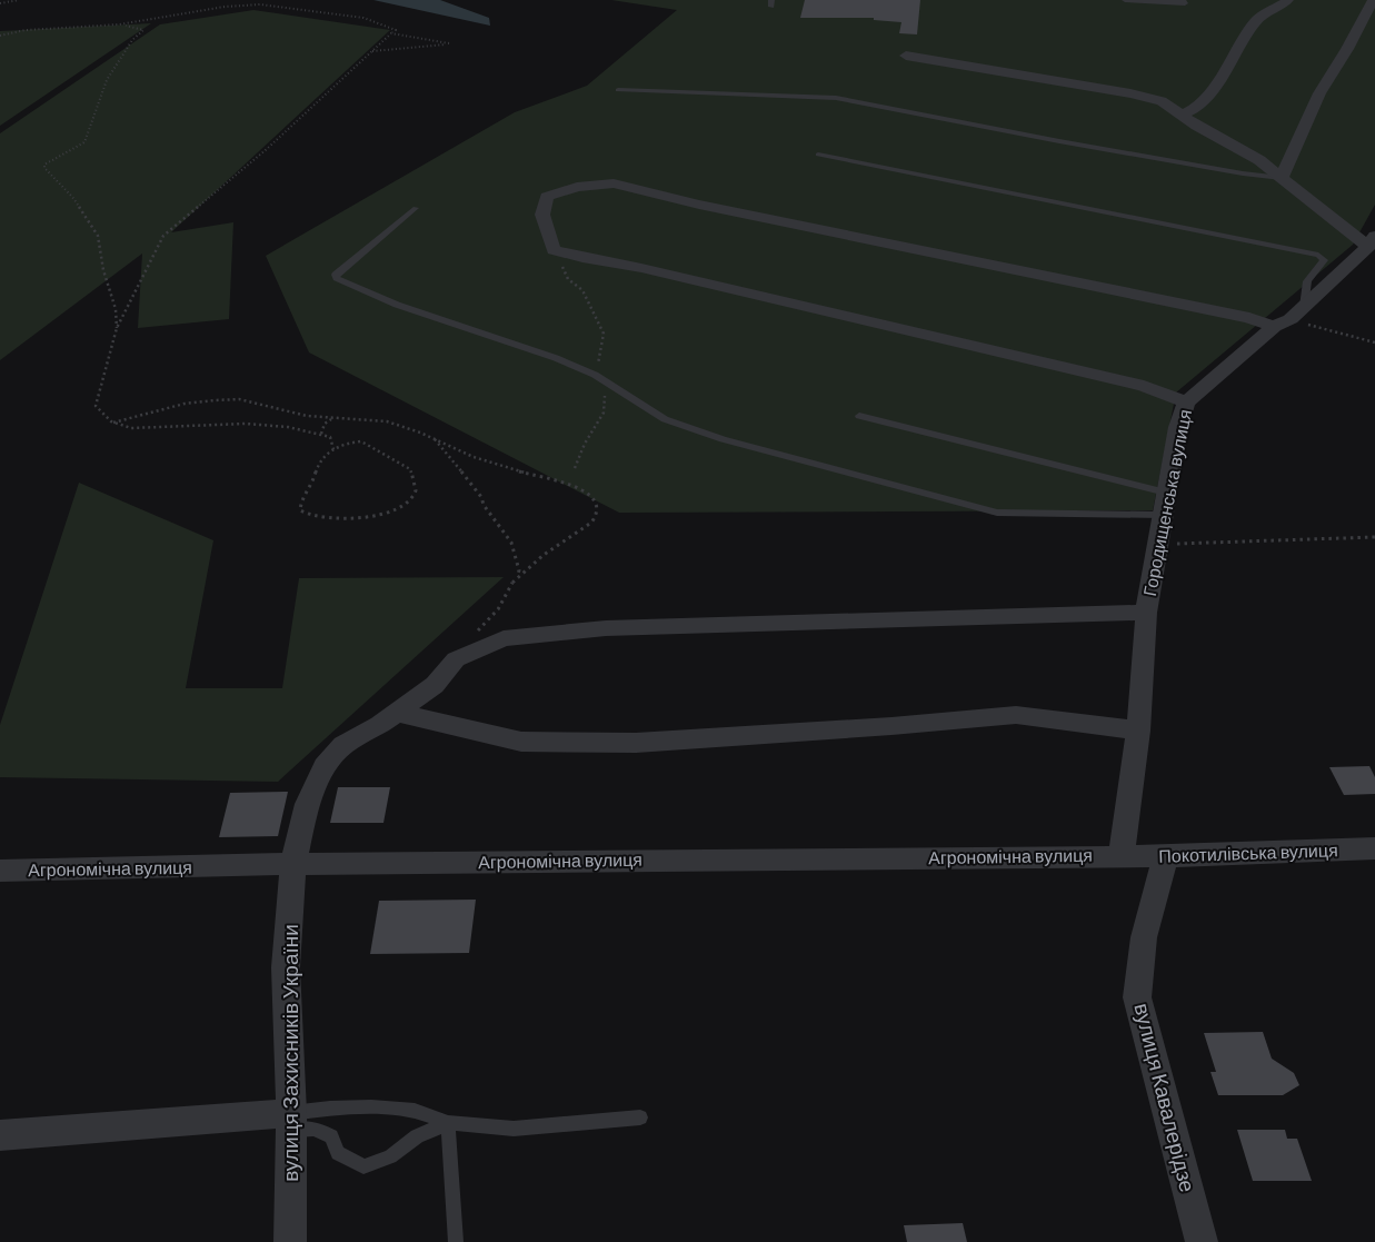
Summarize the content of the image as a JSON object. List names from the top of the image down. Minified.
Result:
{"streets":{"street":["Городищенська вулиця","Покотилівська вулиця","Агрономічна вулиця","вулиця Захисників України","вулиця Кавалерідзе"]},"crossings":[["Городищенська вулиця","Покотилівська вулиця"],["Городищенська вулиця","Агрономічна вулиця"],["Городищенська вулиця","вулиця Захисників України"],["Покотилівська вулиця","Агрономічна вулиця"],["Покотилівська вулиця","вулиця Кавалерідзе"],["Агрономічна вулиця","вулиця Захисників України"]]}
